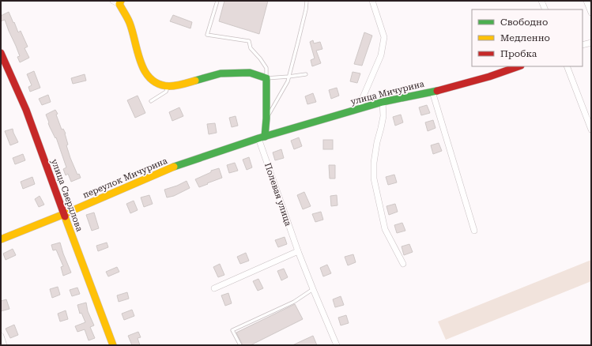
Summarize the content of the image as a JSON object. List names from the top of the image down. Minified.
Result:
{"streets":{"street":["улица Мичурина","переулок Мичурина","Полевая улица","улица Свердлова"]},"crossings":[["улица Мичурина","переулок Мичурина"],["улица Мичурина","Полевая улица"],["переулок Мичурина","Полевая улица"],["переулок Мичурина","улица Свердлова"]],"legend":["Свободно","Медленно","Пробка"]}
